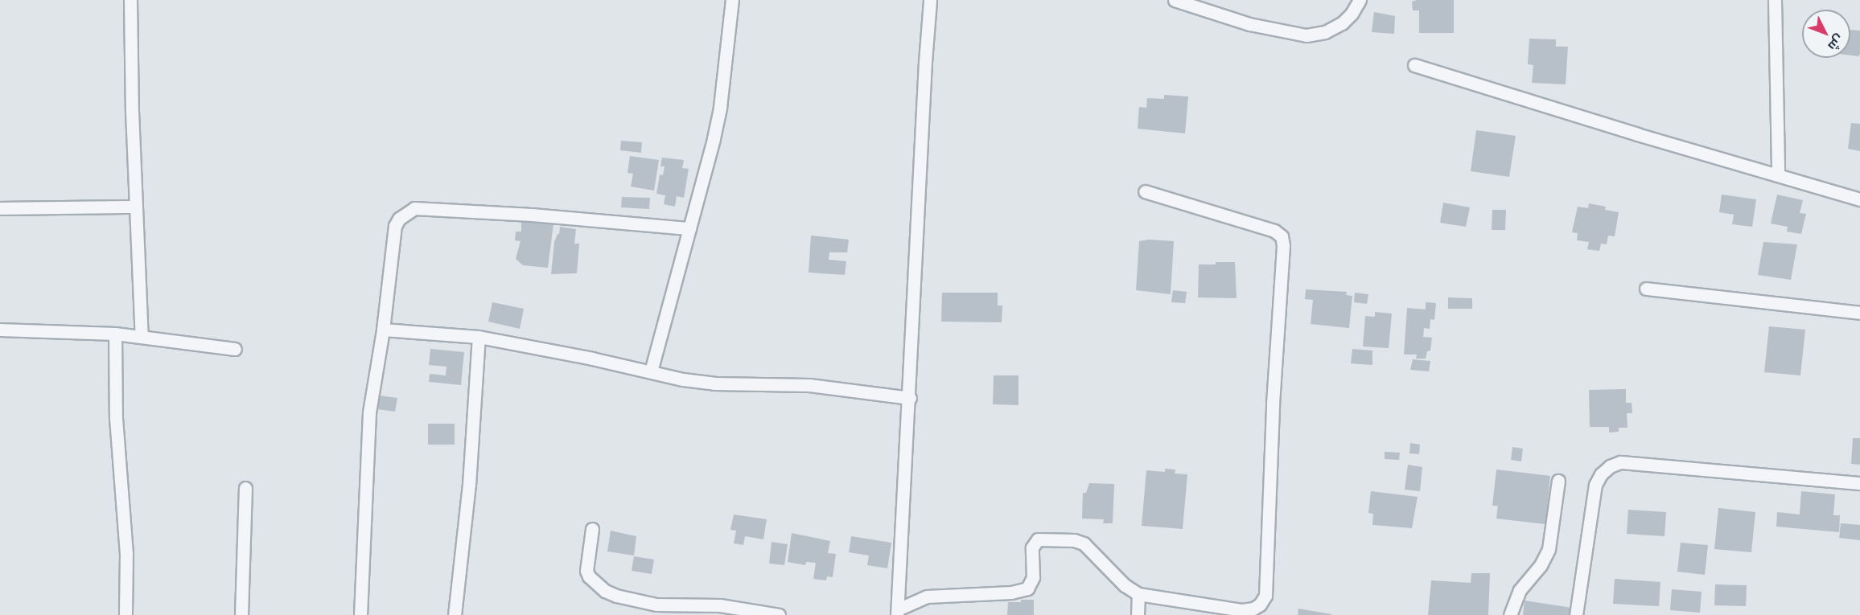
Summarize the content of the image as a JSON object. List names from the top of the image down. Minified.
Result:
{"north":"bottom right"}
